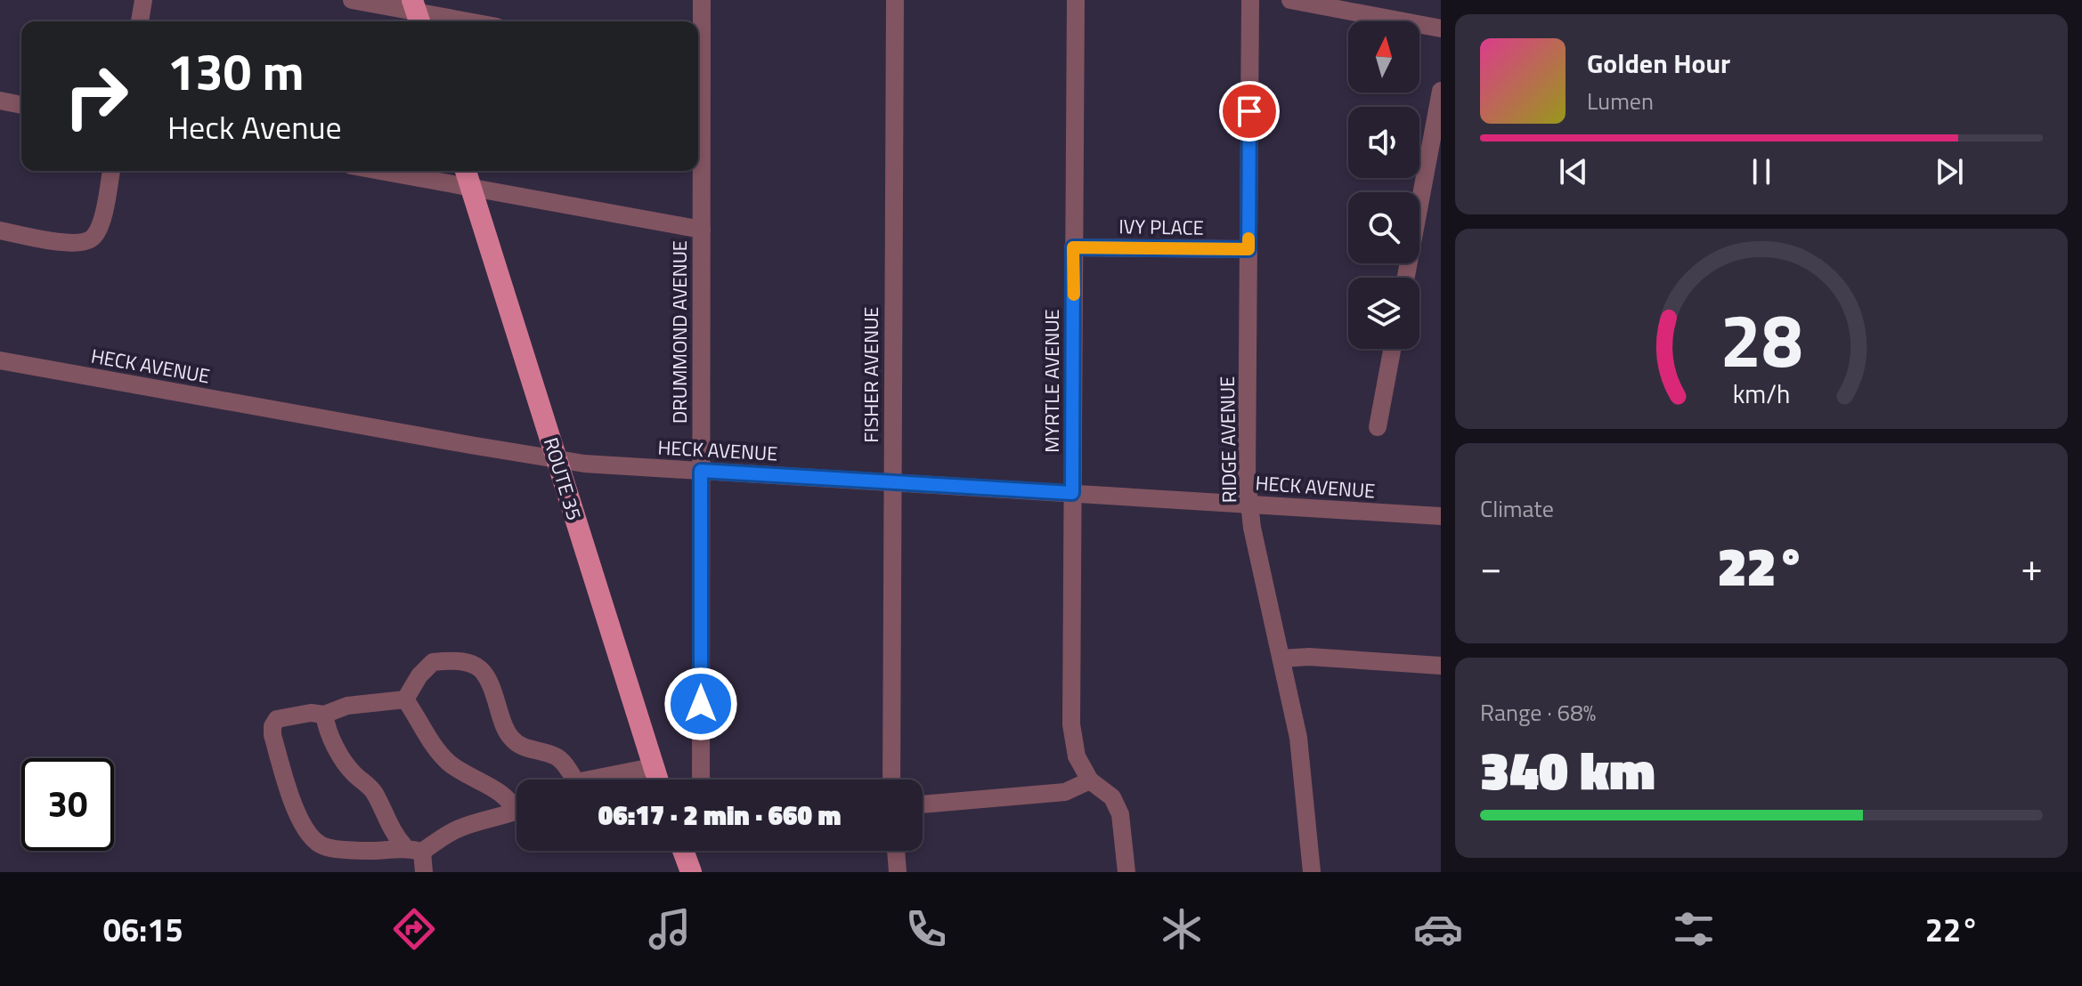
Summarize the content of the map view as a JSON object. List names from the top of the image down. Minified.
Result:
{"streets":{"main road":["ROUTE 35"],"street":["IVY PLACE","DRUMMOND AVENUE","HECK AVENUE","FISHER AVENUE","MYRTLE AVENUE","RIDGE AVENUE"]},"crossings":[["IVY PLACE","MYRTLE AVENUE"],["IVY PLACE","RIDGE AVENUE"],["DRUMMOND AVENUE","HECK AVENUE"],["HECK AVENUE","FISHER AVENUE"],["HECK AVENUE","MYRTLE AVENUE"],["HECK AVENUE","RIDGE AVENUE"],["HECK AVENUE","ROUTE 35"]],"north":"top","page":{"turn":["130 m","Heck Avenue"],"song":["Golden Hour","Lumen"],"tile":["Climate",["Range · 68%","340 km"]],"heat":["−","22°","+"],"limit":"30","trip":"06:17 · 2 min · 660 m","tabs":["06:15","22°"],"gauge":["28","km/h"]}}
